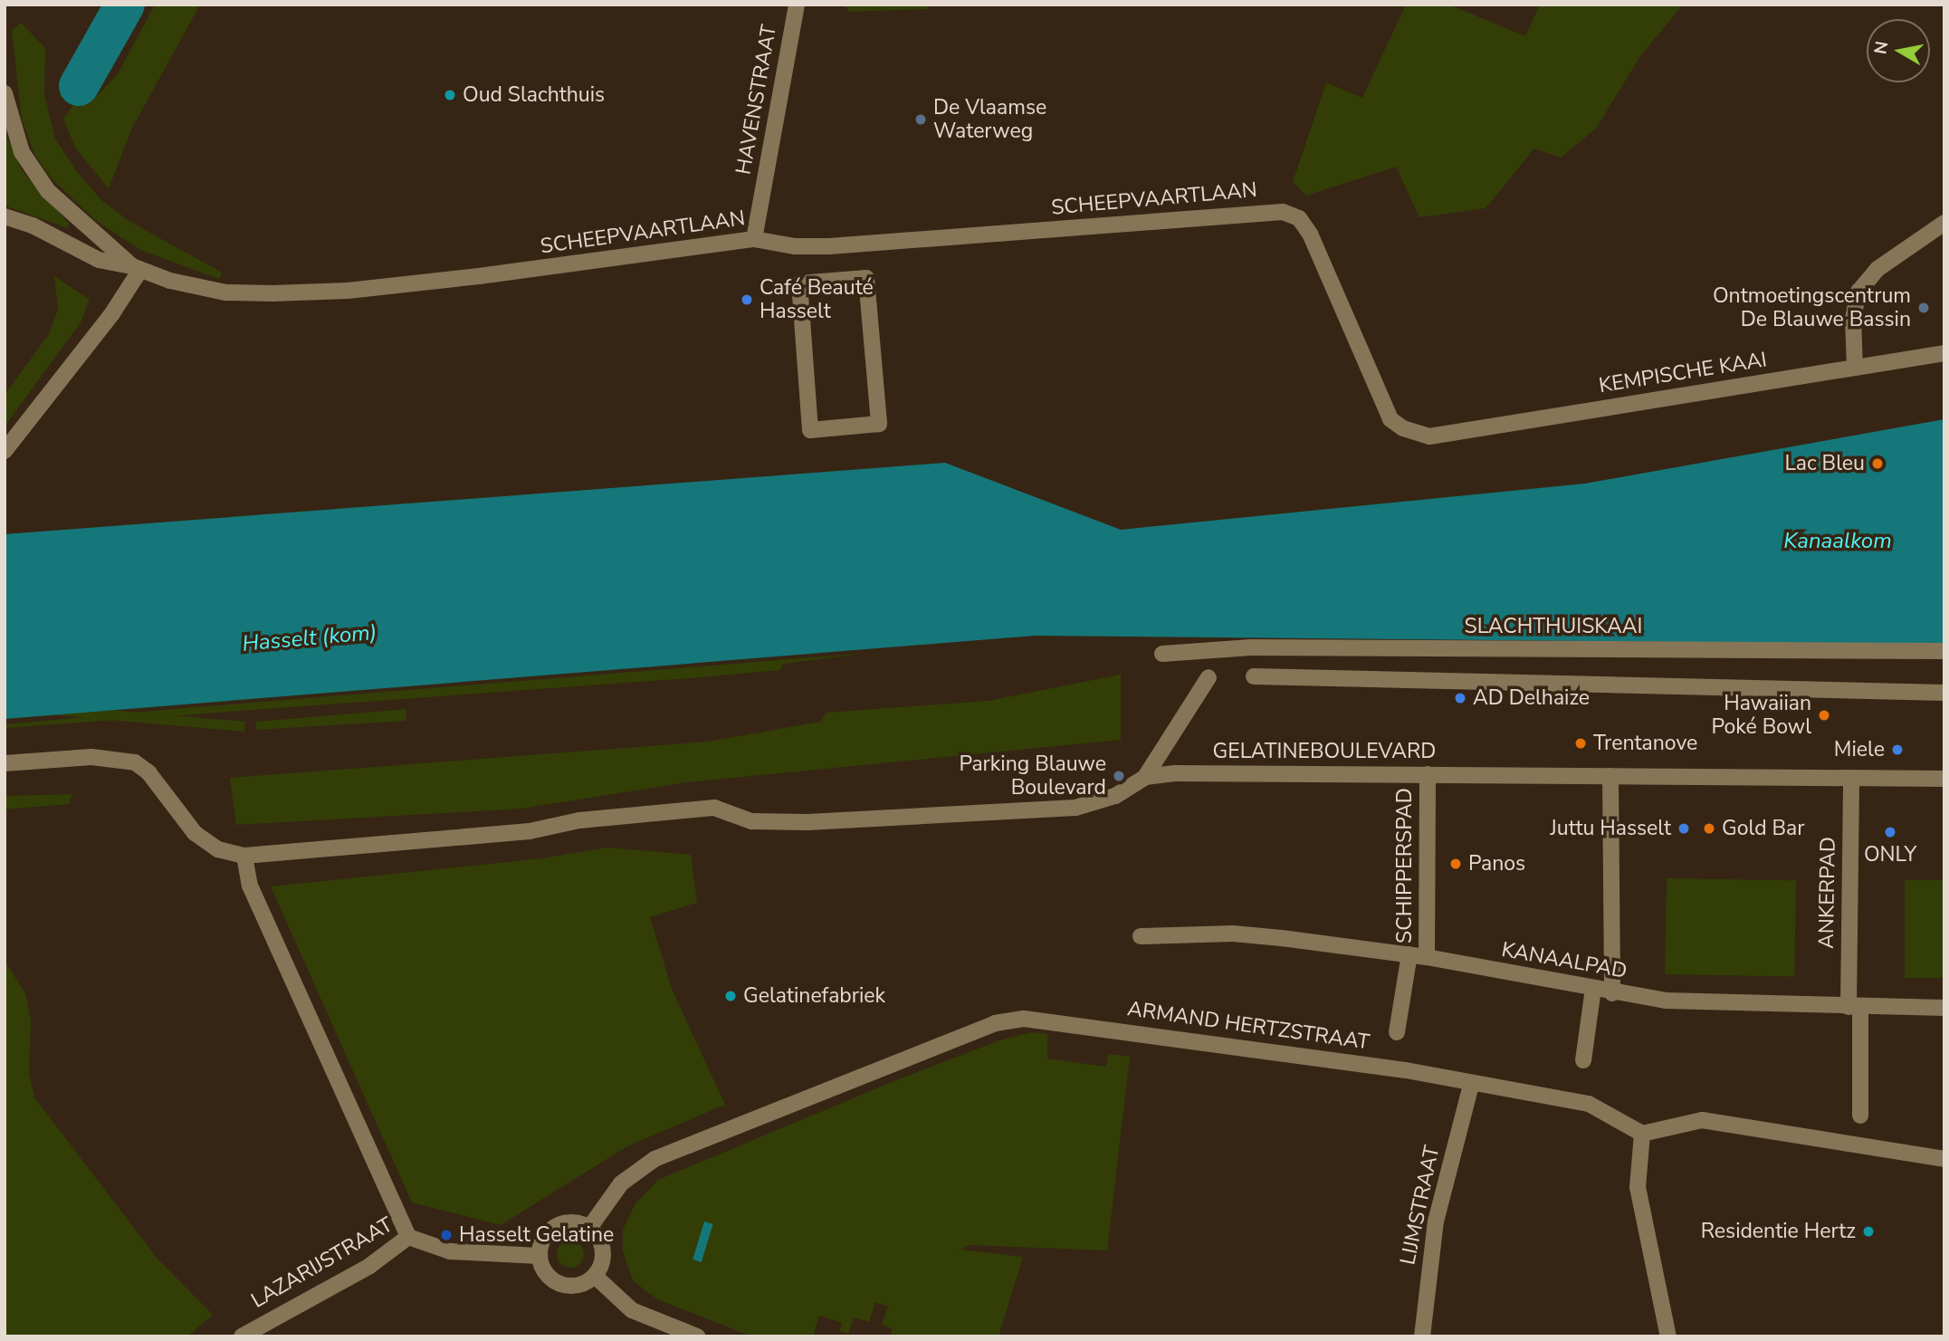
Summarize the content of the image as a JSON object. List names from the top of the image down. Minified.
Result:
{"streets":{"street":["HAVENSTRAAT","SCHEEPVAARTLAAN","KEMPISCHE KAAI","SLACHTHUISKAAI","GELATINEBOULEVARD","SCHIPPERSPAD","ANKERPAD","KANAALPAD","ARMAND HERTZSTRAAT","LIJMSTRAAT","LAZARIJSTRAAT"]},"crossings":[["HAVENSTRAAT","SCHEEPVAARTLAAN"],["SCHEEPVAARTLAAN","KEMPISCHE KAAI"],["GELATINEBOULEVARD","SCHIPPERSPAD"],["GELATINEBOULEVARD","ANKERPAD"],["SCHIPPERSPAD","KANAALPAD"],["ANKERPAD","KANAALPAD"],["ARMAND HERTZSTRAAT","LIJMSTRAAT"],["ARMAND HERTZSTRAAT","LAZARIJSTRAAT"]],"water":["Kanaalkom","Hasselt (kom)"],"places":["Oud Slachthuis","De Vlaamse Waterweg","Café Beauté Hasselt","Ontmoetingscentrum De Blauwe Bassin","Lac Bleu","AD Delhaize","Hawaiian Poké Bowl","Trentanove","Miele","Parking Blauwe Boulevard","Juttu Hasselt","Gold Bar","ONLY","Panos","Gelatinefabriek","Residentie Hertz","Hasselt Gelatine"],"north":"left"}
